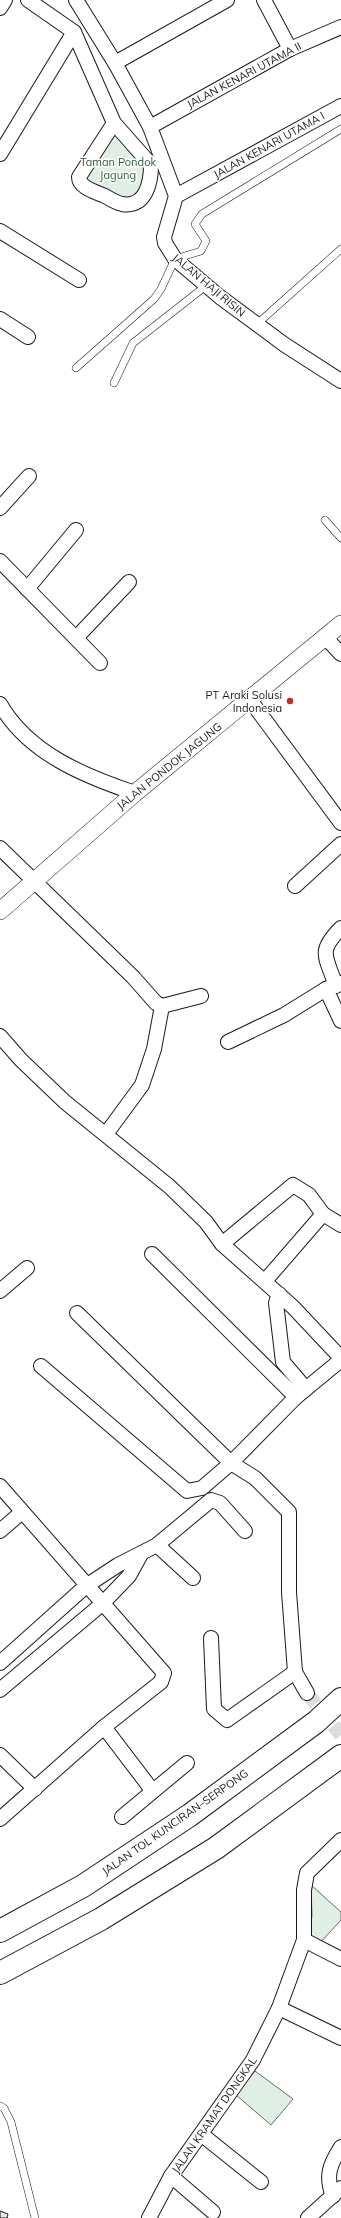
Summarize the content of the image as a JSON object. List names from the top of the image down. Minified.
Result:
{"streets":{"highway":["JALAN TOL KUNCIRAN–SERPONG"],"street":["JALAN KENARI UTAMA II","JALAN KENARI UTAMA I","JALAN HAJI RISIN","JALAN PONDOK JAGUNG","JALAN KRAMAT DONGKAL"]},"crossings":[["JALAN KENARI UTAMA I","JALAN HAJI RISIN"]],"parks":["Taman Pondok Jagung"],"places":["PT Araki Solusi Indonesia"]}
